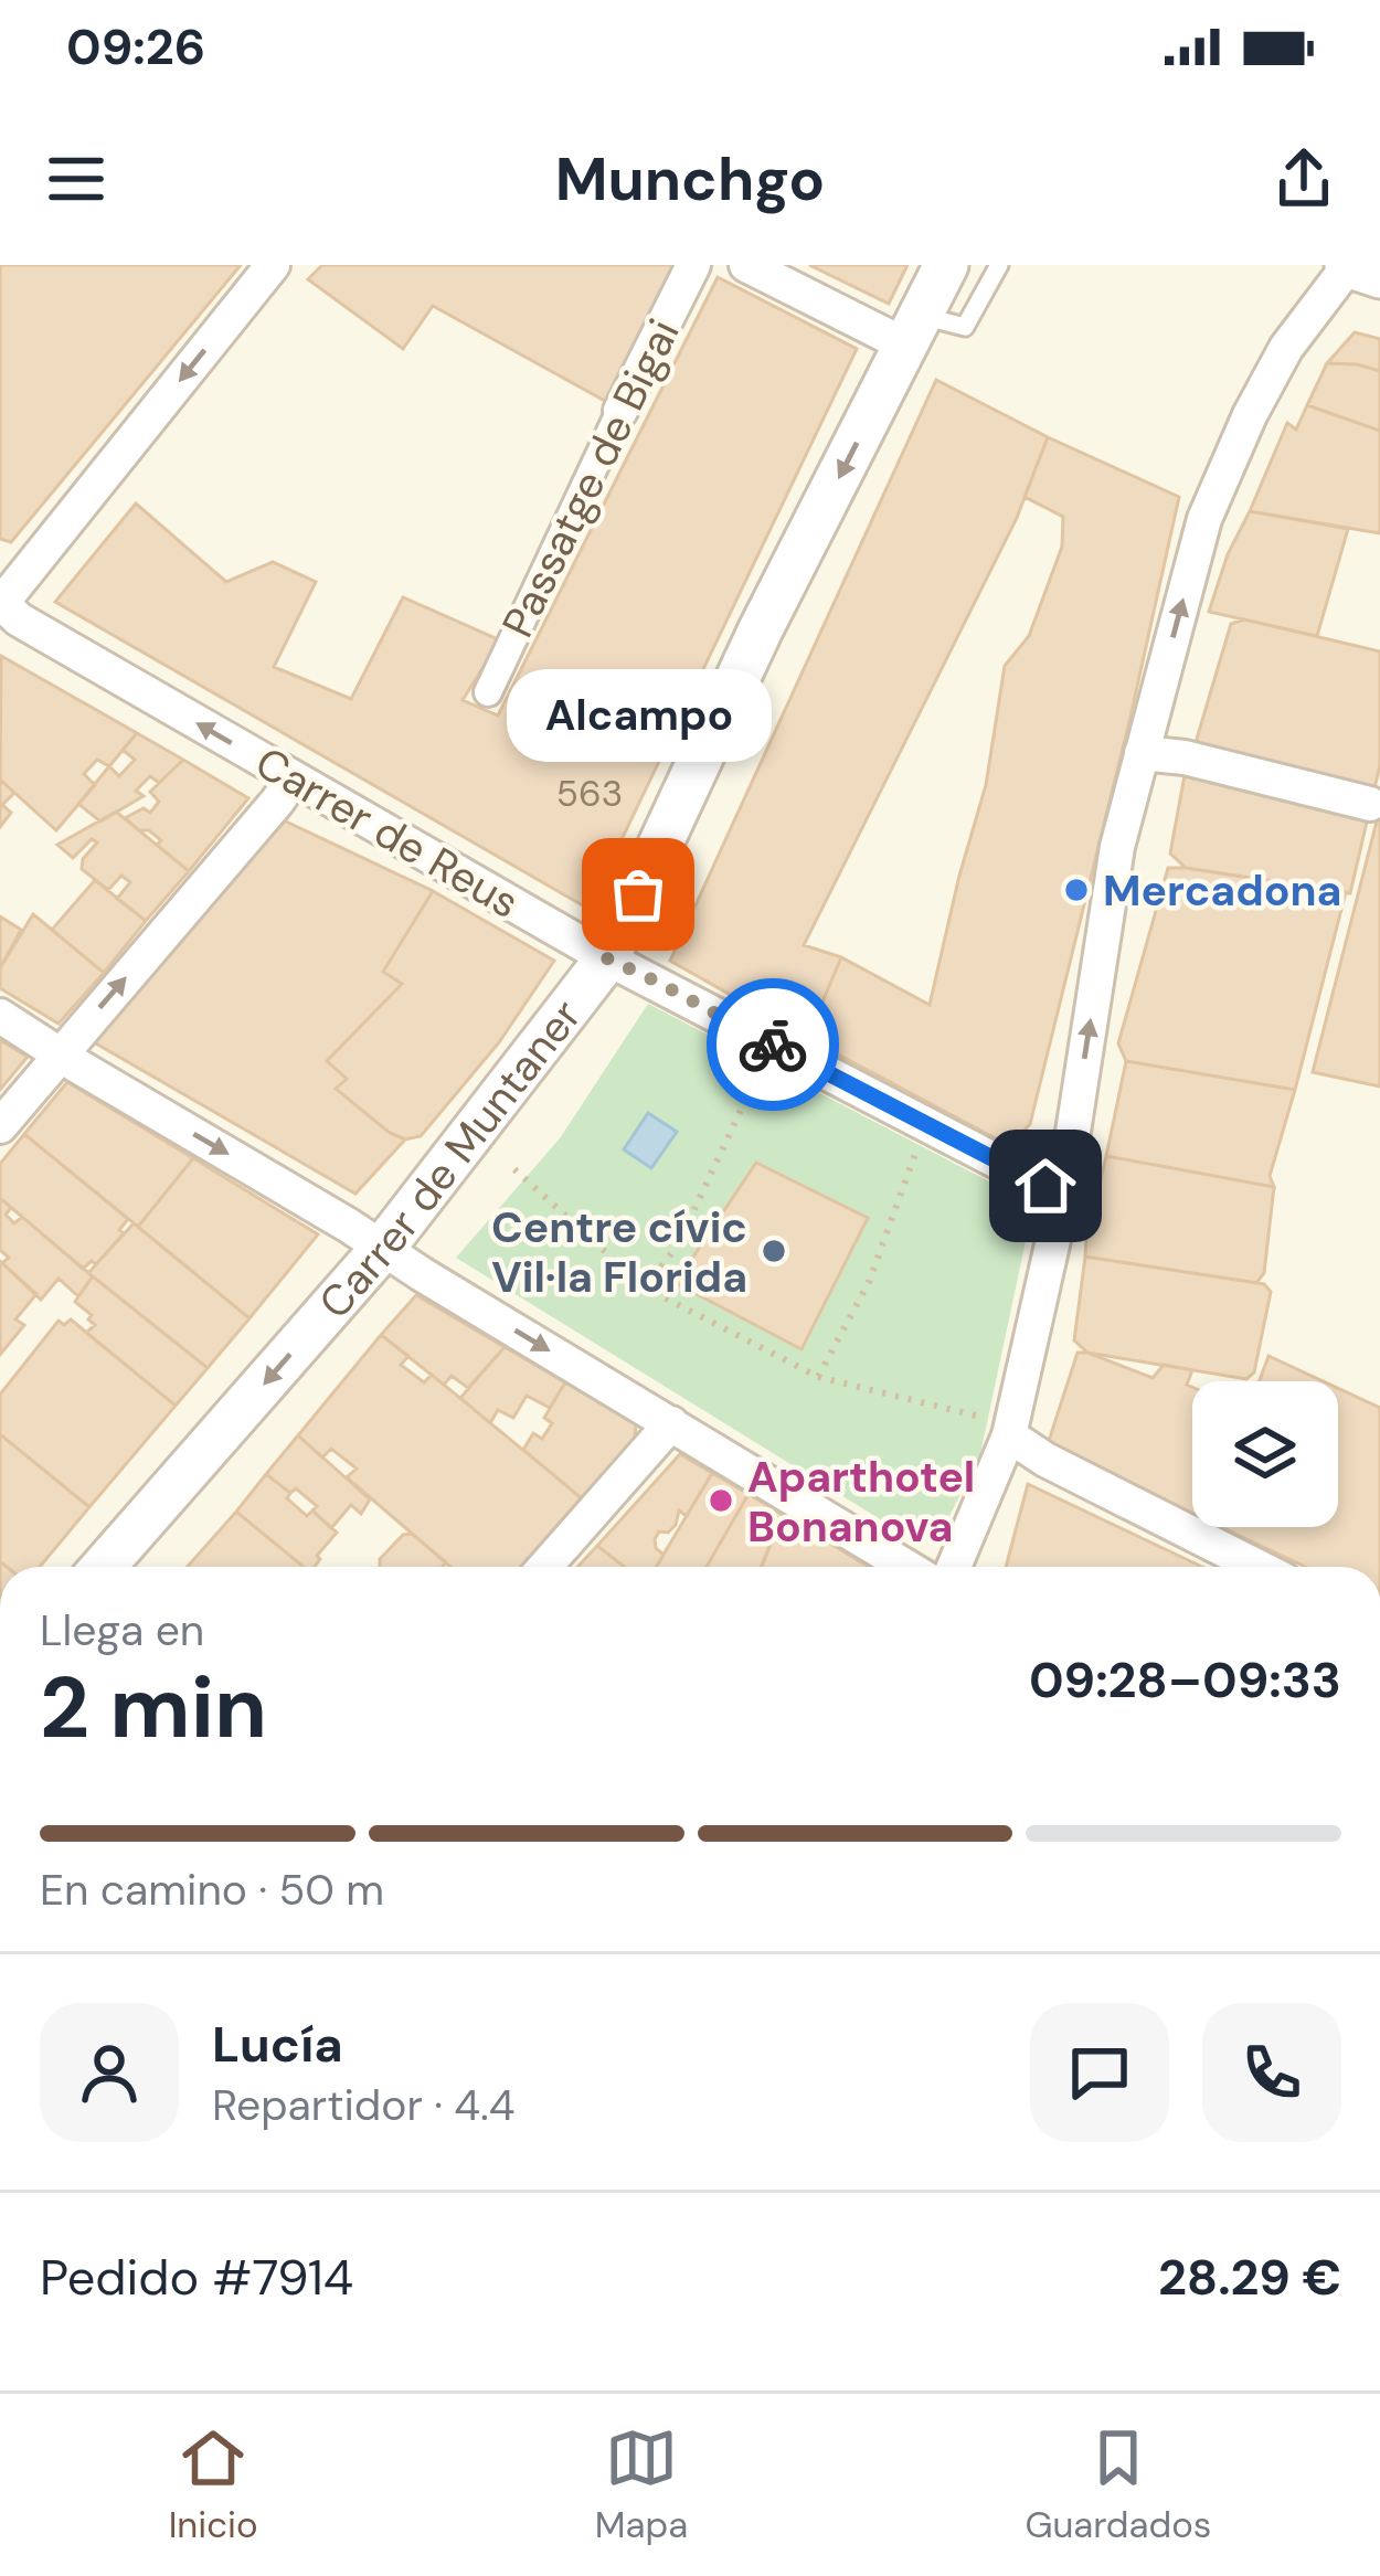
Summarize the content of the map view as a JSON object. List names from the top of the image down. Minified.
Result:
{"streets":{"street":["Passatge de Bigai","Carrer de Reus","Carrer de Muntaner"]},"crossings":[["Carrer de Reus","Carrer de Muntaner"]],"places":["Mercadona","Alcampo","Centre cívic Vil·la Florida","Aparthotel Bonanova"],"house_numbers":["563"],"page":{"status":"09:26","header":"Munchgo","bubble":"Alcampo","heading":["2 min","Llega en","09:28–09:33"],"panel":["Lucía","Repartidor · 4.4","Pedido #7914","28.29 €"],"bar":"En camino · 50 m","tabs":["Inicio","Mapa","Guardados"]}}
